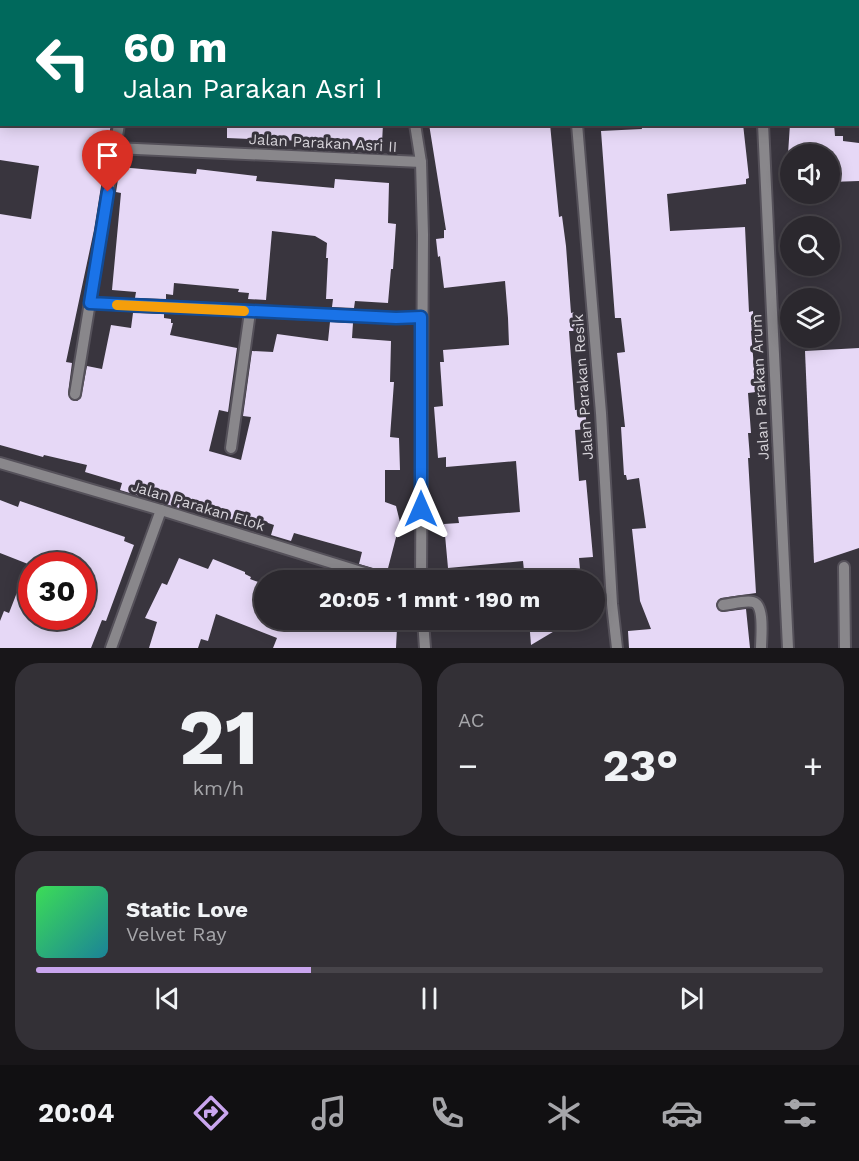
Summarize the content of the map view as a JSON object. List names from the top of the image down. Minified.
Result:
{"streets":{"street":["Jalan Parakan Asri II","Jalan Parakan Resik","Jalan Parakan Arum","Jalan Parakan Elok"]},"page":{"turn":["60 m","Jalan Parakan Asri I"],"limit":"30","trip":"20:05 · 1 mnt · 190 m","tile":[["21","km/h"],"AC"],"heat":["−","23°","+"],"song":["Static Love","Velvet Ray"],"tabs":"20:04"}}
